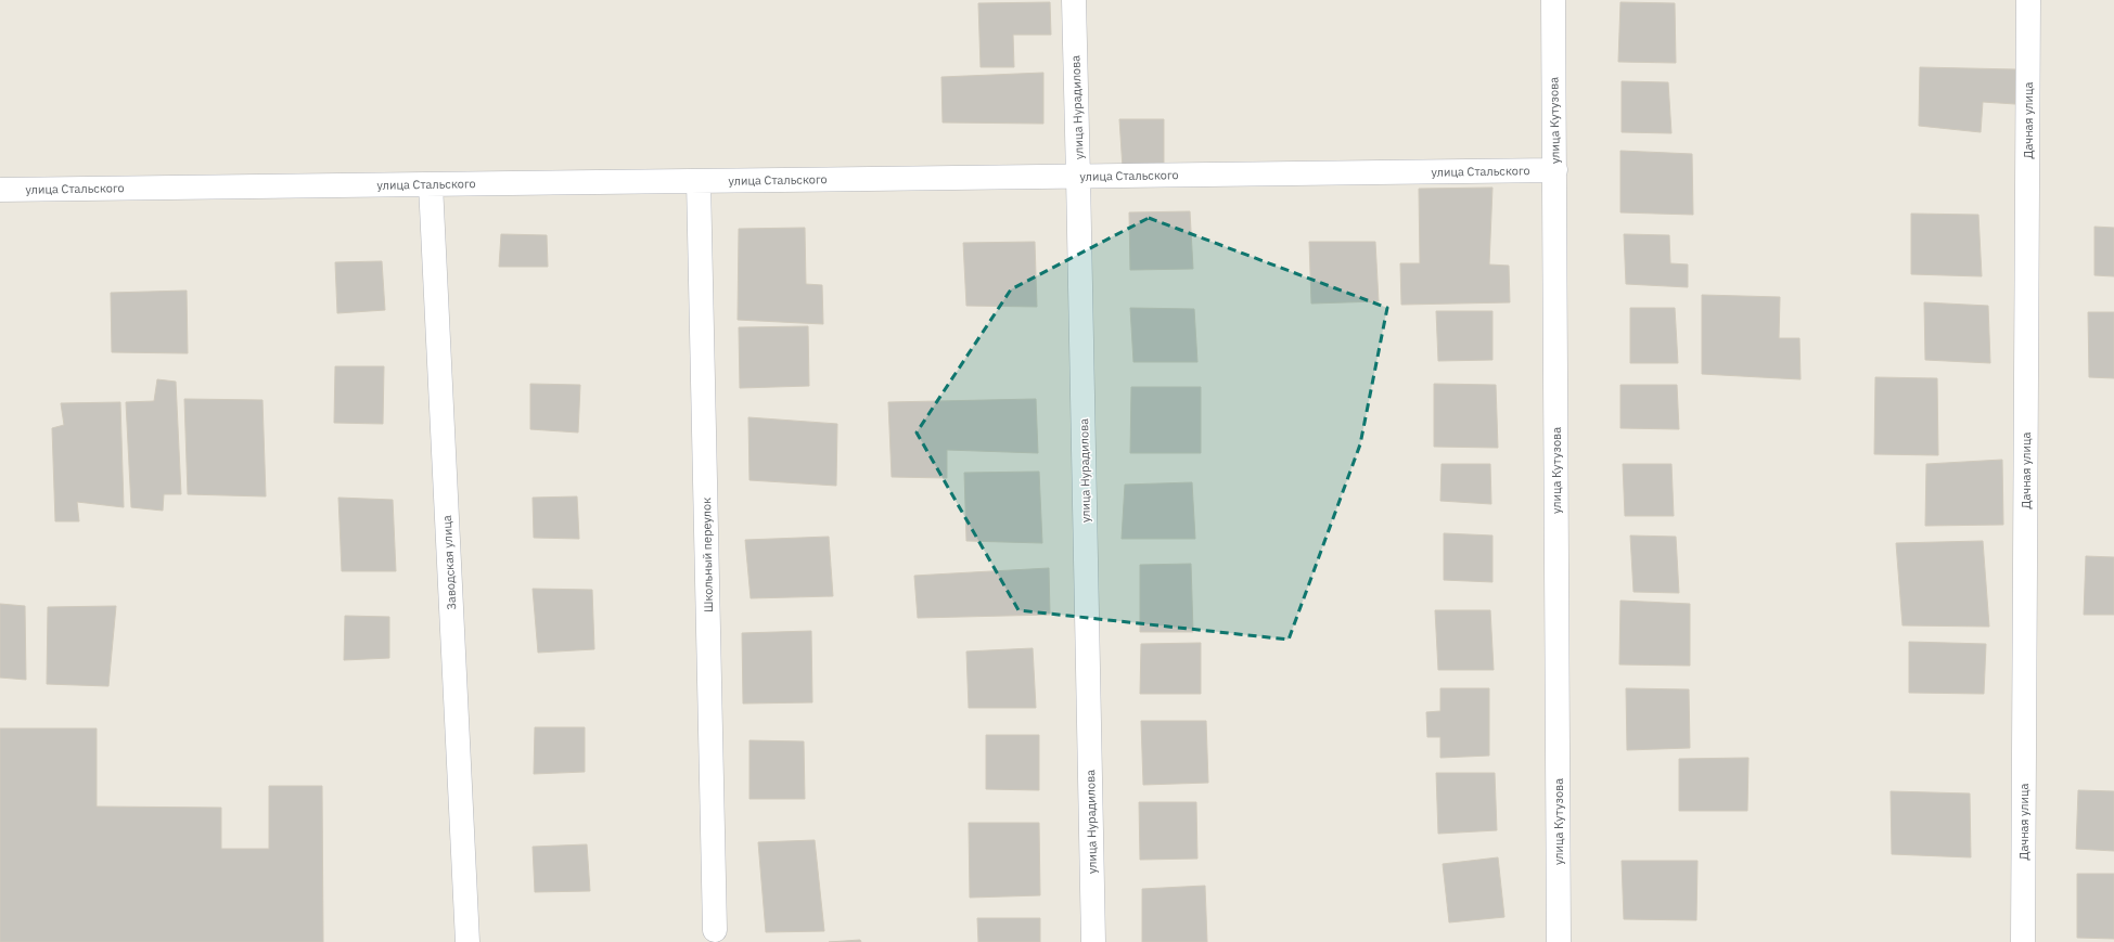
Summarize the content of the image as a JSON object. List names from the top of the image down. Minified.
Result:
{"streets":{"street":["улица Нурадилова","улица Кутузова","Дачная улица","улица Стальского","Школьный переулок","Заводская улица"]},"crossings":[["улица Нурадилова","улица Стальского"],["улица Кутузова","улица Стальского"],["улица Стальского","Школьный переулок"],["улица Стальского","Заводская улица"]]}
